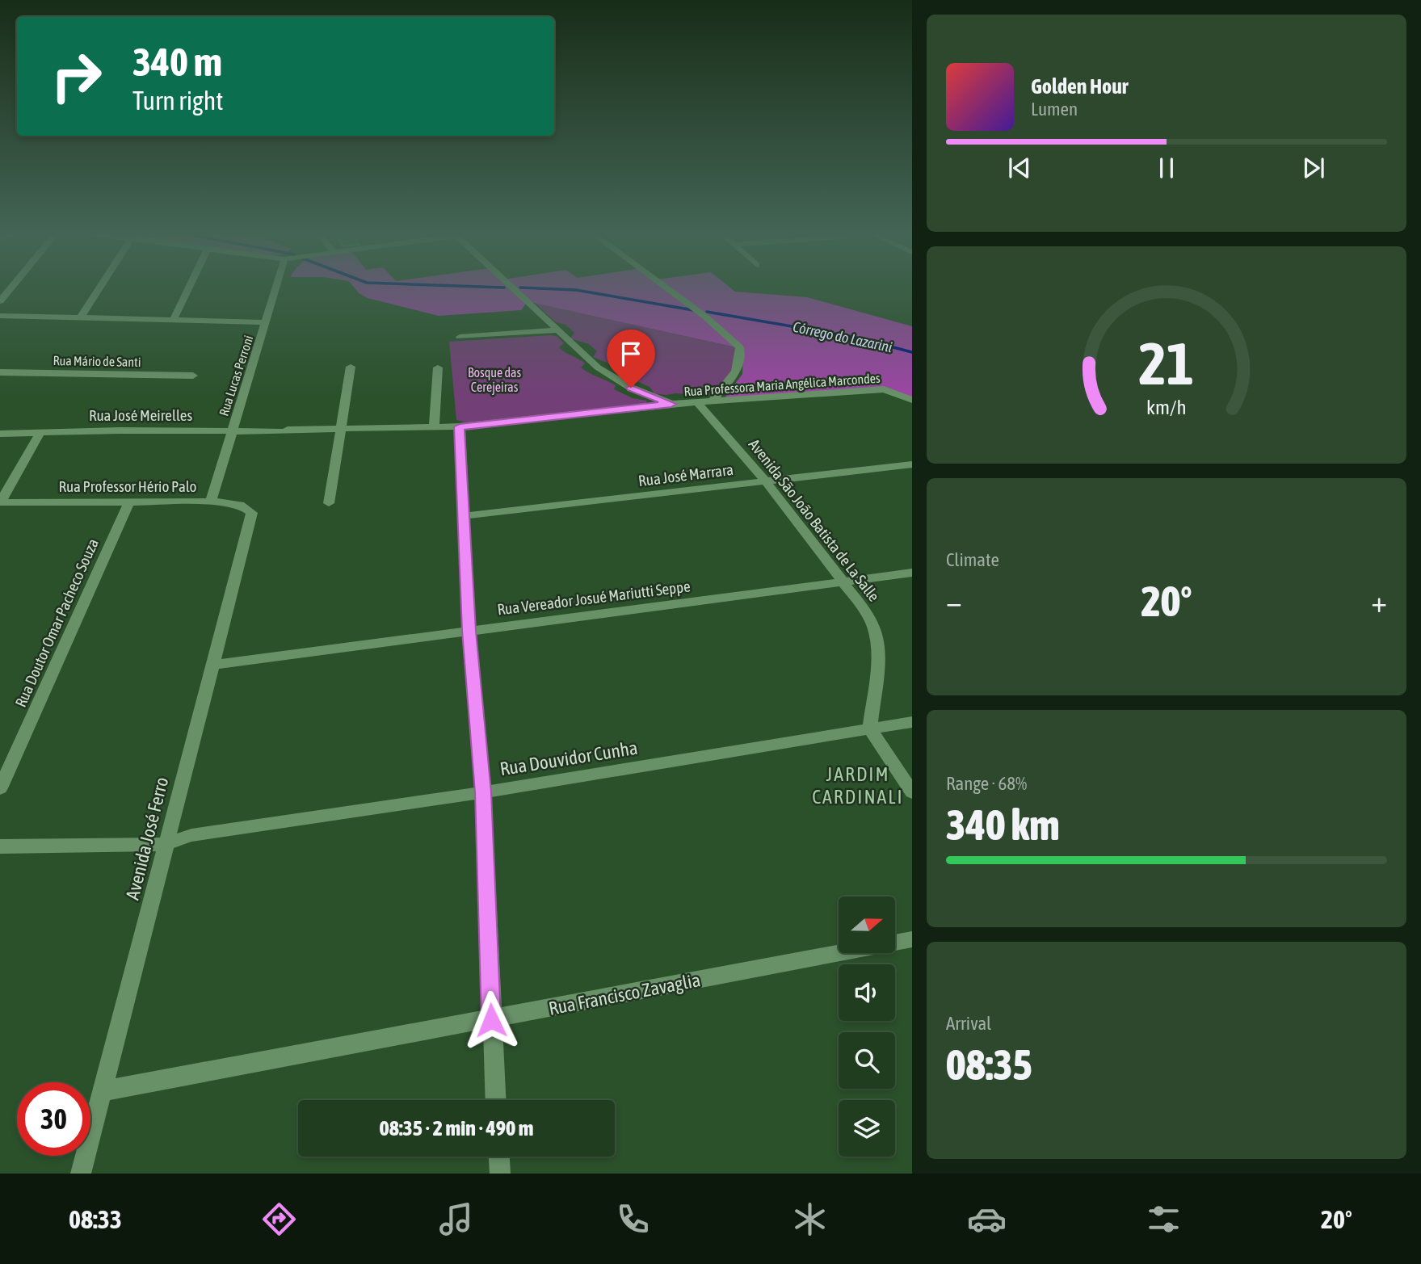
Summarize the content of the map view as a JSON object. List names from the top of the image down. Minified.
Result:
{"streets":{"street":["Rua Mário de Santi","Rua Lucas Perroni","Rua Professora Maria Angélica Marcondes","Rua José Meirelles","Rua José Marrara","Rua Professor Hério Palo","Avenida São João Batista de La Salle","Rua Vereador Josué Mariutti Seppe","Rua Doutor Omar Pacheco Souza","Rua Douvidor Cunha","Avenida José Ferro","Rua Francisco Zavaglia"]},"crossings":[["Rua Lucas Perroni","Rua José Meirelles"],["Rua Lucas Perroni","Rua Professor Hério Palo"],["Rua Professora Maria Angélica Marcondes","Rua José Meirelles"],["Rua Professora Maria Angélica Marcondes","Avenida São João Batista de La Salle"],["Rua José Marrara","Avenida São João Batista de La Salle"],["Rua Professor Hério Palo","Rua Doutor Omar Pacheco Souza"],["Rua Professor Hério Palo","Avenida José Ferro"],["Avenida São João Batista de La Salle","Rua Vereador Josué Mariutti Seppe"],["Avenida São João Batista de La Salle","Rua Douvidor Cunha"],["Rua Vereador Josué Mariutti Seppe","Avenida José Ferro"],["Rua Douvidor Cunha","Avenida José Ferro"],["Avenida José Ferro","Rua Francisco Zavaglia"]],"districts":["JARDIM CARDINALI"],"water":["Córrego do Lazarini"],"parks":["Bosque das Cerejeiras"],"north":"right","page":{"turn":["340 m","Turn right"],"song":["Golden Hour","Lumen"],"tile":["Climate",["Range · 68%","340 km"],["Arrival","08:35"]],"heat":["−","20°","+"],"limit":"30","trip":"08:35 · 2 min · 490 m","tabs":["08:33","20°"],"gauge":["21","km/h"]}}
